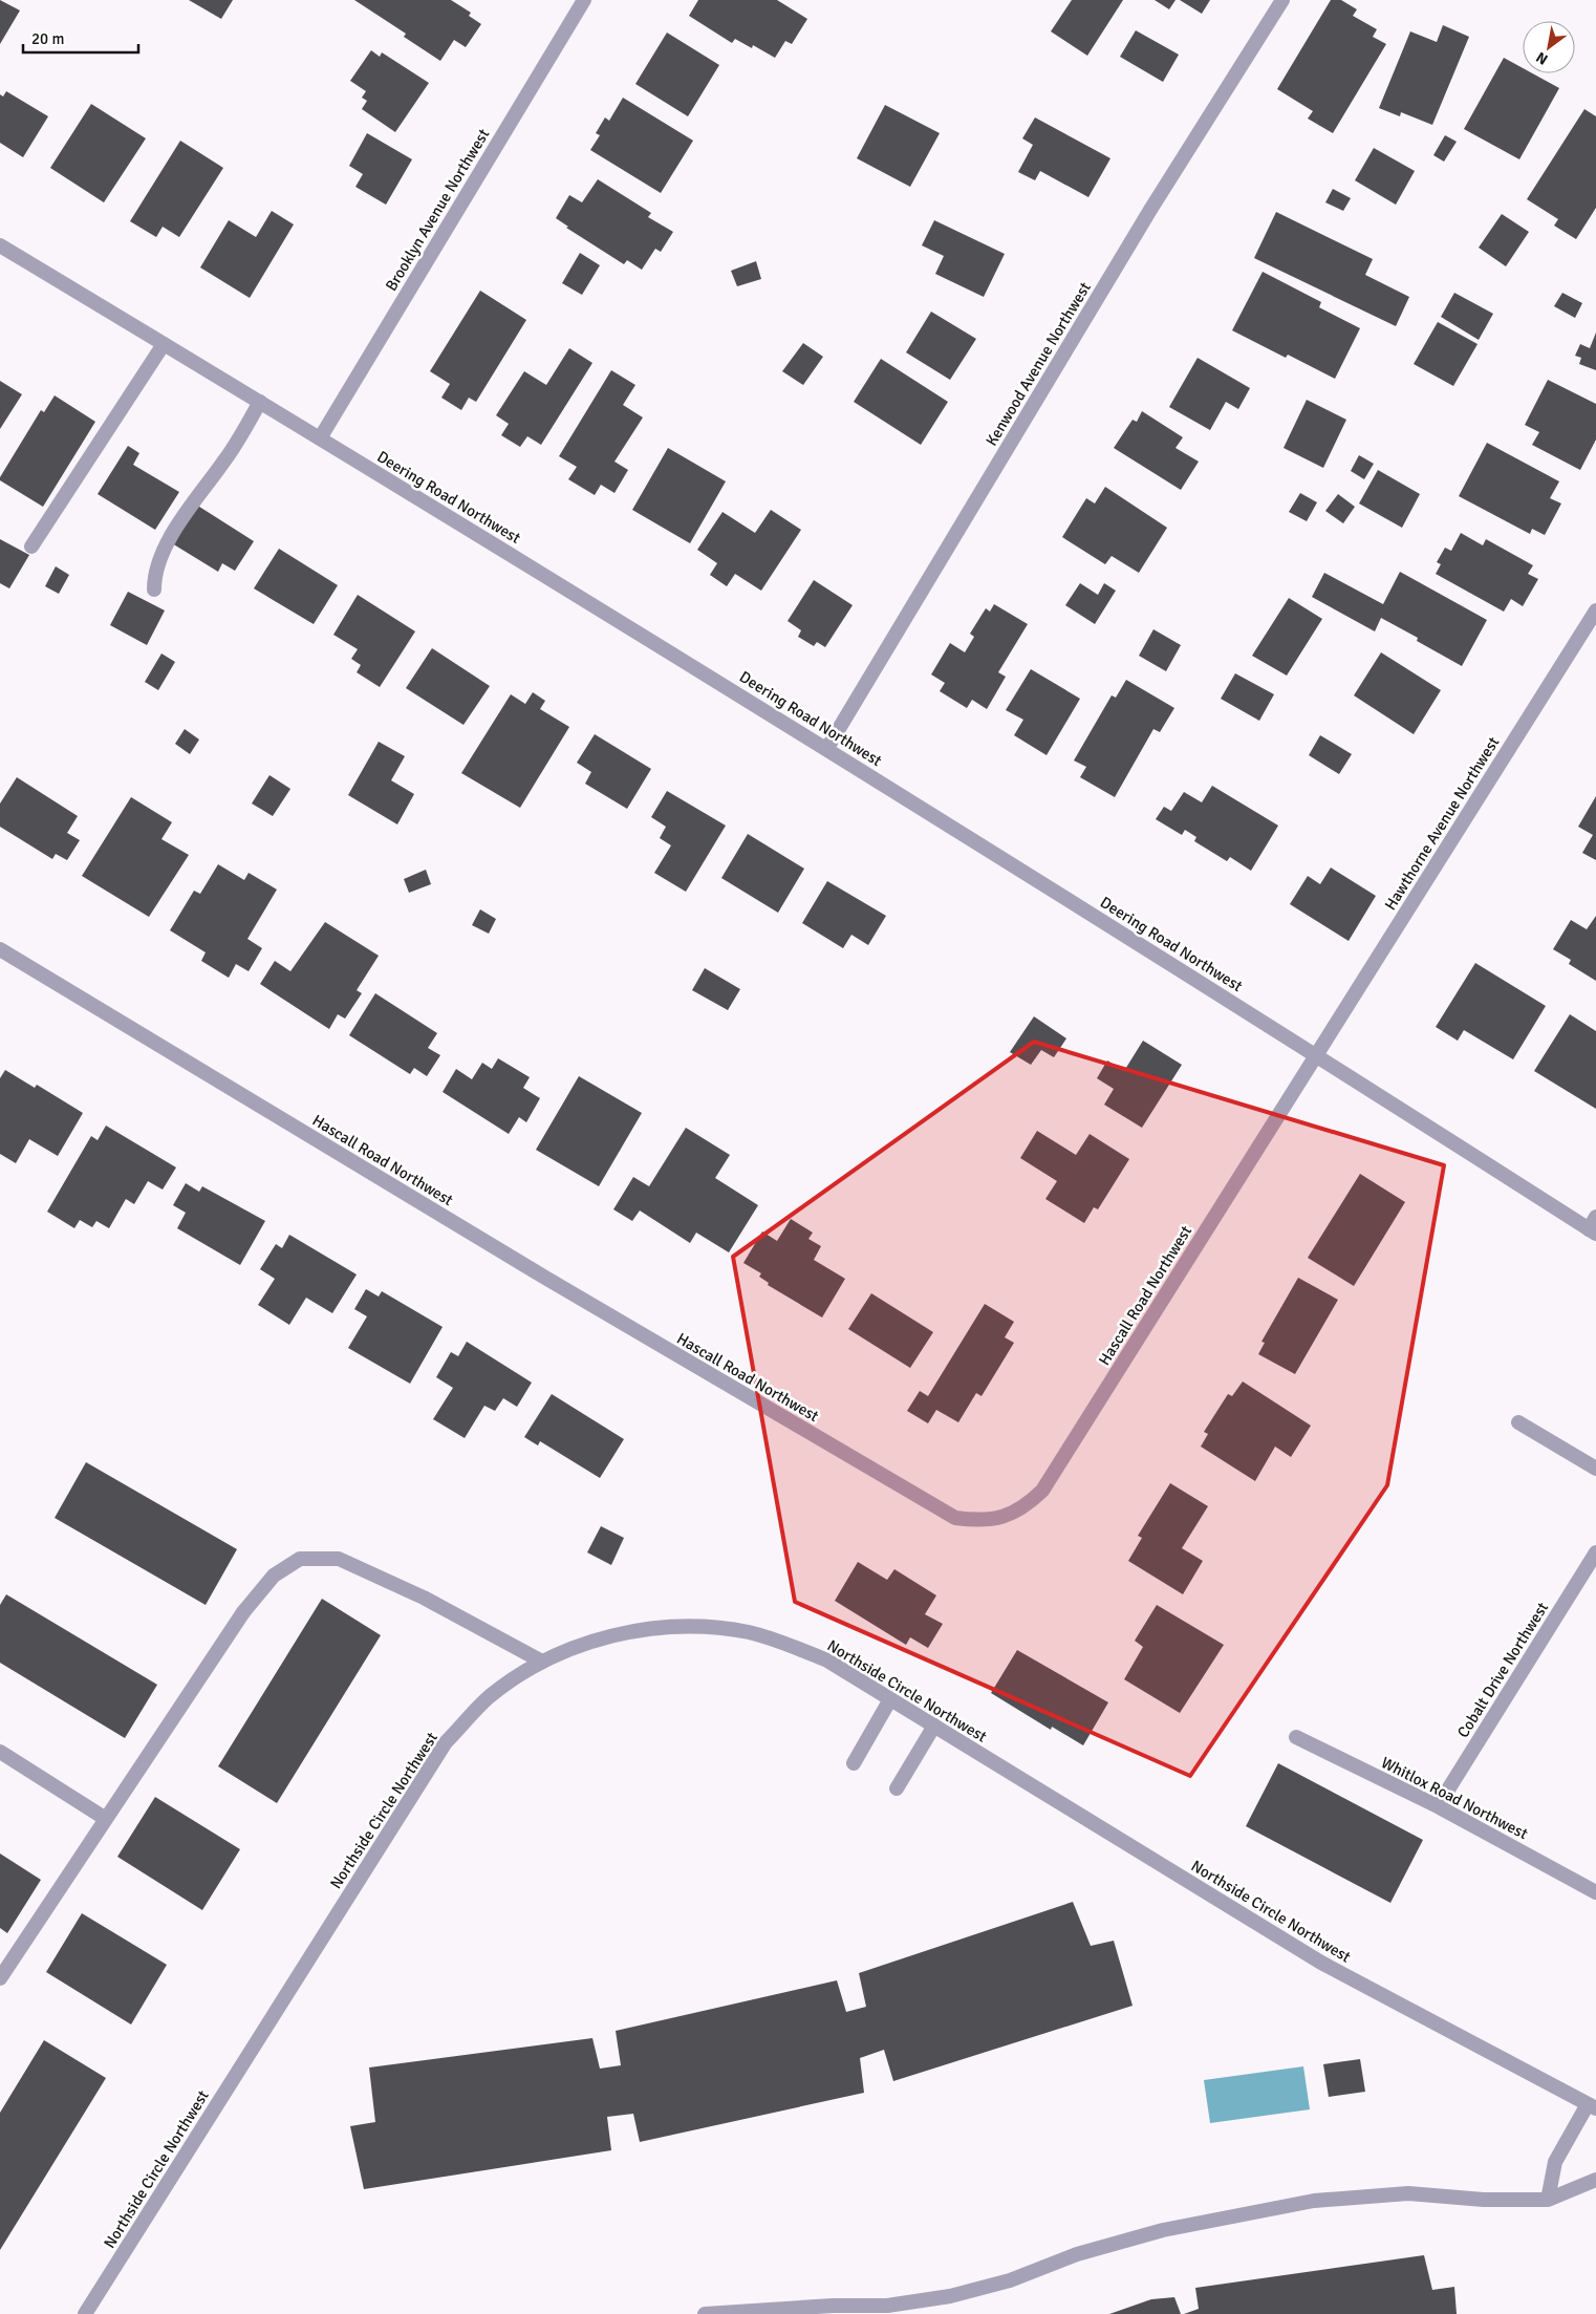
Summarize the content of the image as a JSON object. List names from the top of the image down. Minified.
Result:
{"streets":{"street":["Brooklyn Avenue Northwest","Kenwood Avenue Northwest","Deering Road Northwest","Hawthorne Avenue Northwest","Hascall Road Northwest","Cobalt Drive Northwest","Northside Circle Northwest","Whitlox Road Northwest"]},"crossings":[["Brooklyn Avenue Northwest","Deering Road Northwest"],["Kenwood Avenue Northwest","Deering Road Northwest"],["Deering Road Northwest","Hawthorne Avenue Northwest"],["Deering Road Northwest","Hascall Road Northwest"],["Hawthorne Avenue Northwest","Hascall Road Northwest"],["Cobalt Drive Northwest","Whitlox Road Northwest"]],"scale_bar":"20 m","north":"bottom left"}
